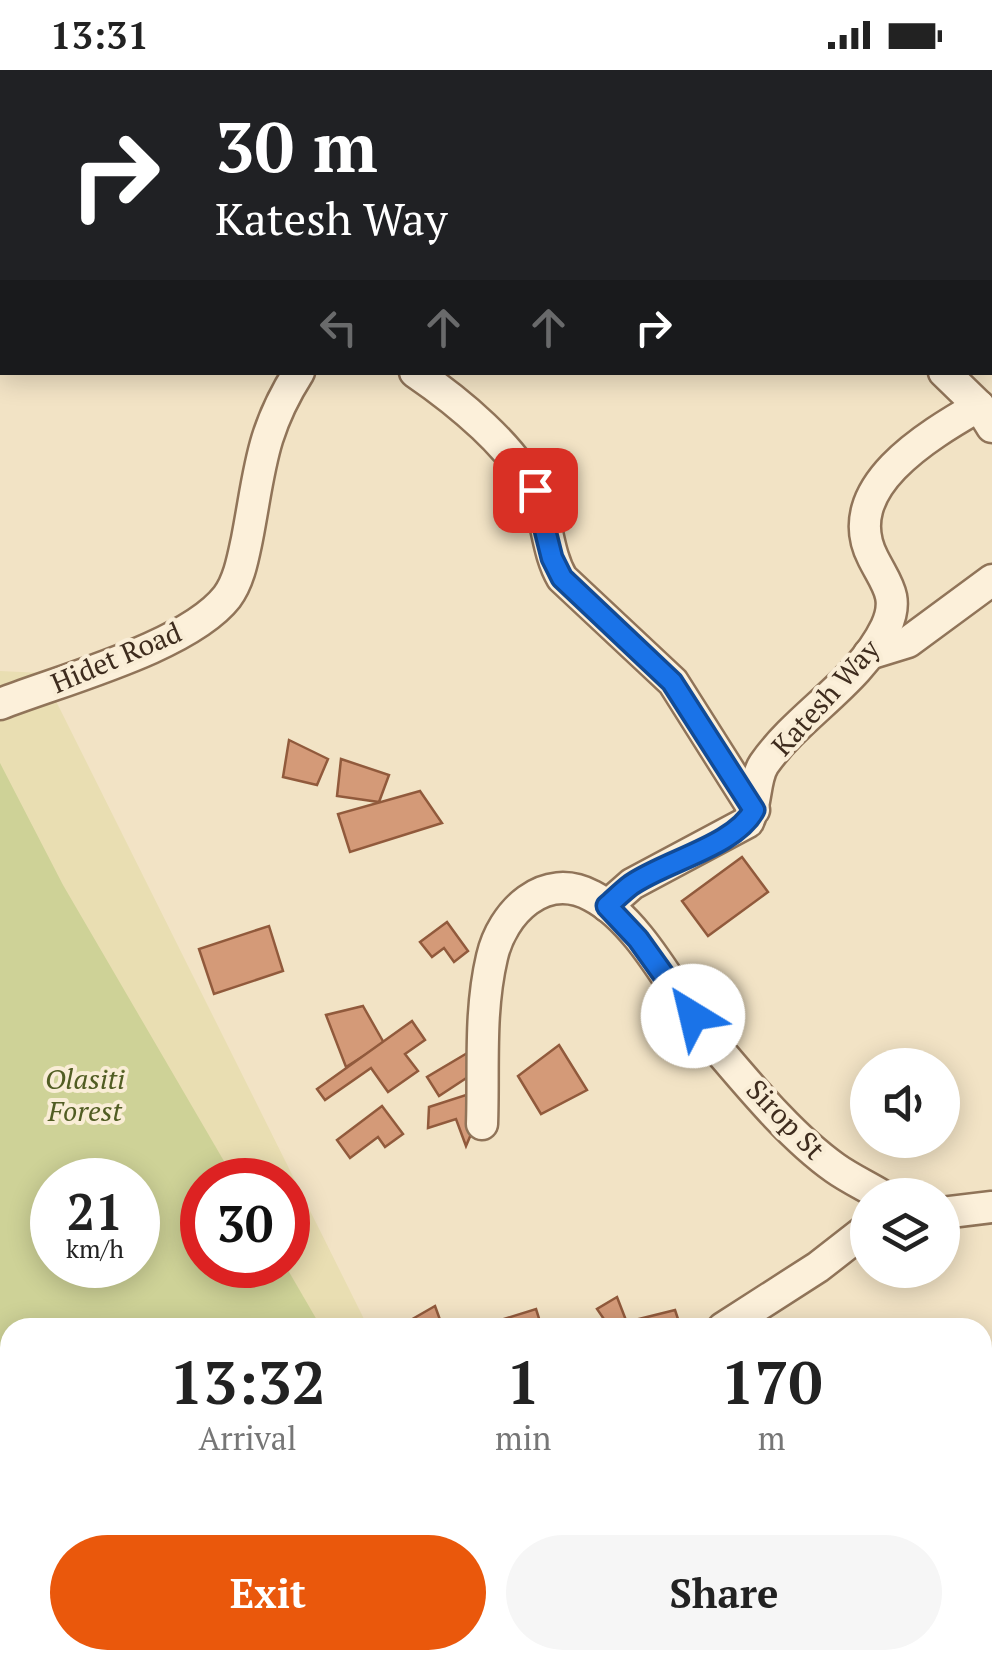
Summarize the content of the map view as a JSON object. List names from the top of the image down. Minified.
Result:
{"streets":{"street":["Hidet Road","Katesh Way","Sirop St"]},"parks":["Olasiti Forest"],"page":{"status":"13:31","turn":["30 m","Katesh Way"],"speed":"21 km/h","limit":"30","eta":["13:32","Arrival","1","min","170","m"],"buttons":["Exit","Share"]}}
